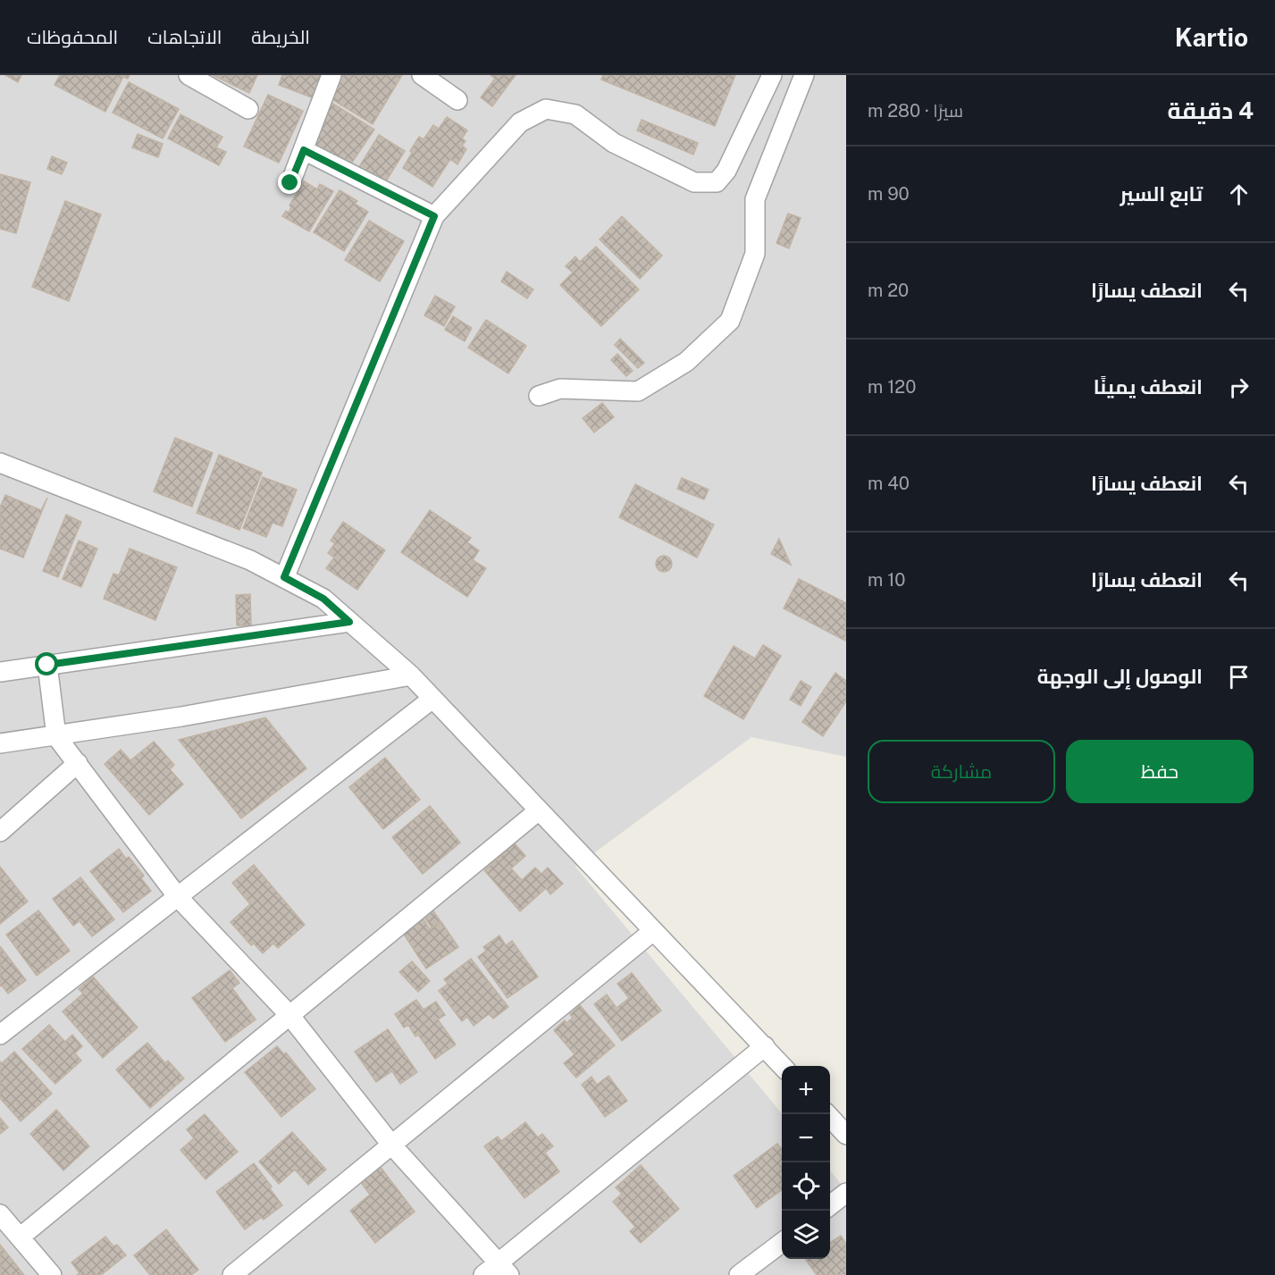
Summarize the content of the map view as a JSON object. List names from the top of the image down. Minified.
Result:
{"page":{"header":"Kartio","nav":["الخريطة","الاتجاهات","المحفوظات"],"heading":["4 دقيقة","سيرًا · 280 m"],"list":[["تابع السير","90 m"],["انعطف يسارًا","20 m"],["انعطف يمينًا","120 m"],["انعطف يسارًا","40 m"],["انعطف يسارًا","10 m"],"الوصول إلى الوجهة"],"buttons":["حفظ","مشاركة"],"map_buttons":["+","−"]}}
